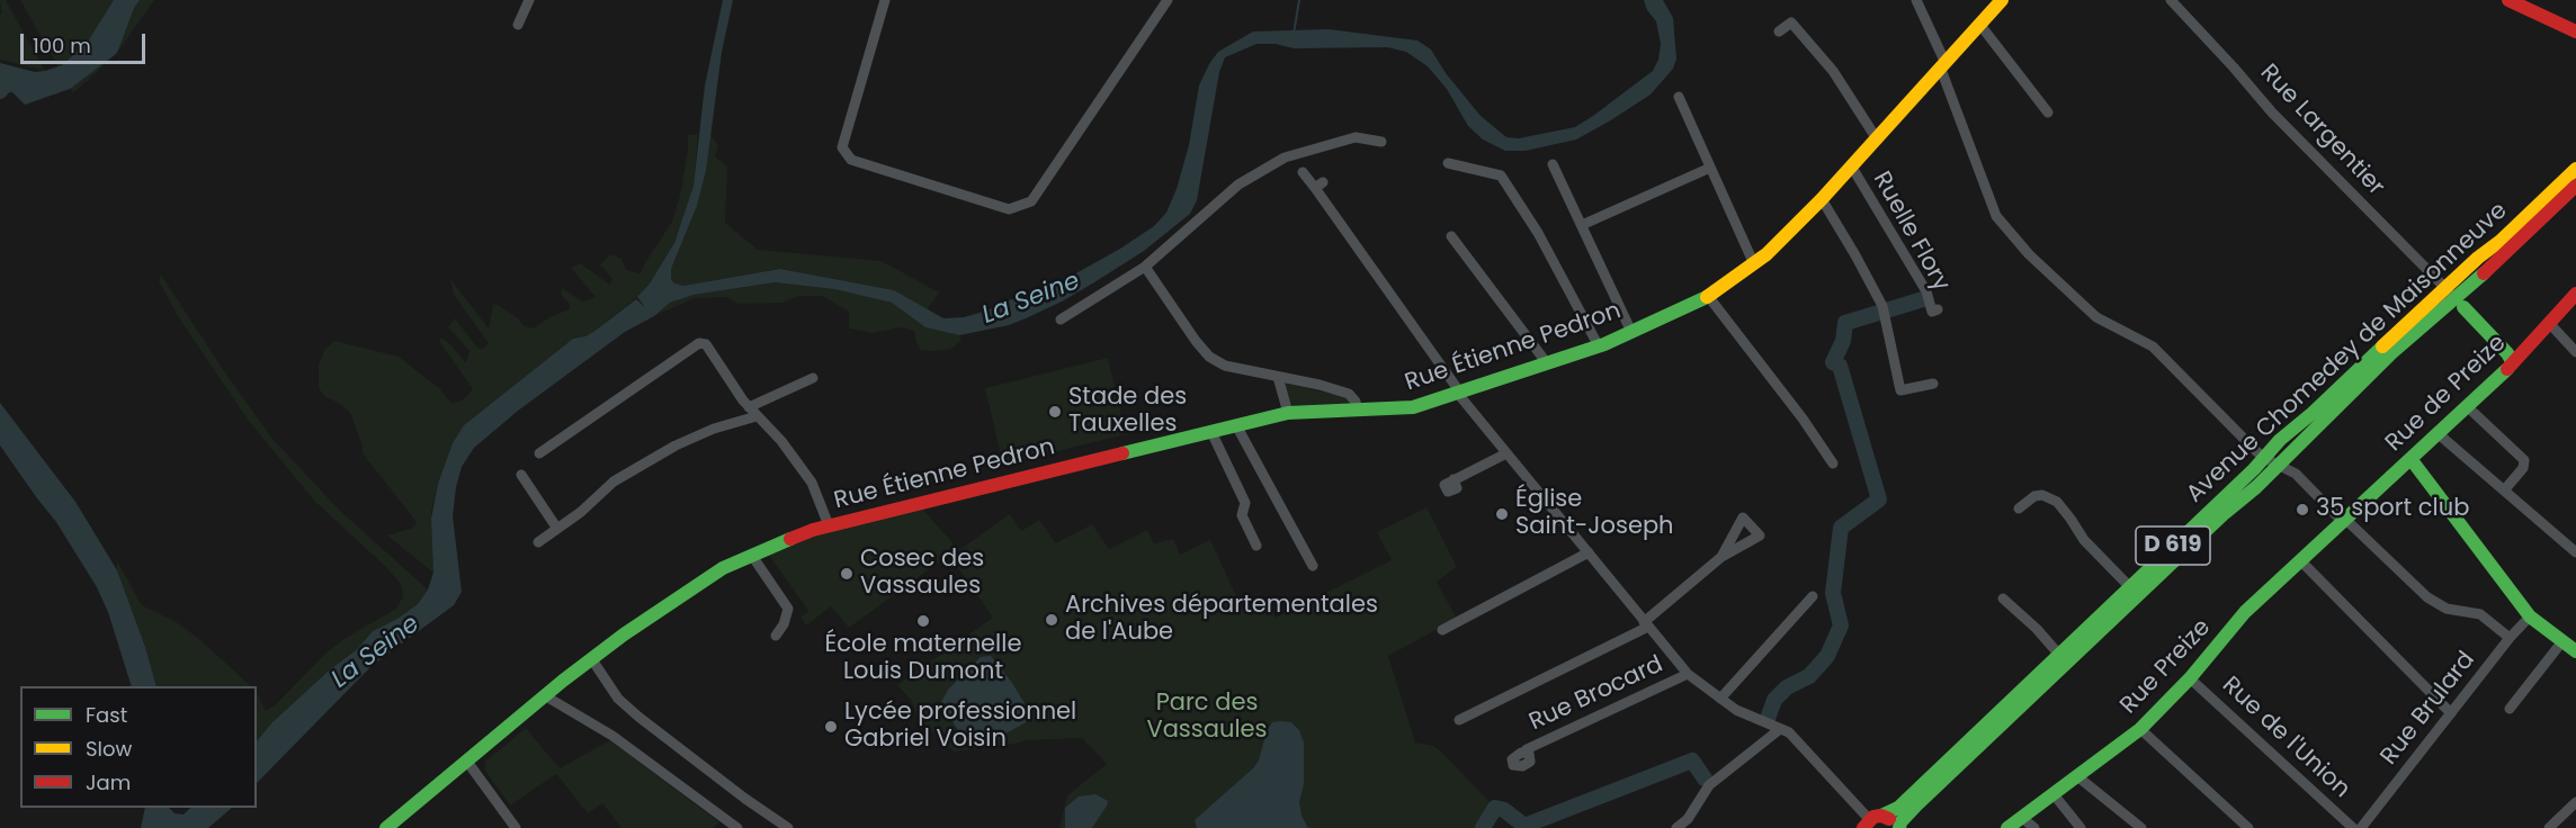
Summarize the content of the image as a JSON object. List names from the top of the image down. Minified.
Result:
{"streets":{"street":["Rue Largentier","Ruelle Flory","Rue Étienne Pedron","Avenue Chomedey de Maisonneuve","Rue de Preize","D 619","Rue Preize","Rue Brocard","Rue Brulard","Rue de l'Union"]},"crossings":[["Rue Largentier","Avenue Chomedey de Maisonneuve"],["Rue Largentier","D 619"],["Ruelle Flory","Rue Étienne Pedron"],["Rue Étienne Pedron","Rue Brocard"],["Avenue Chomedey de Maisonneuve","Rue Brocard"],["Rue de Preize","Rue Preize"],["Rue Preize","Rue de l'Union"]],"water":["La Seine"],"parks":["Parc des Vassaules"],"places":["Stade des Tauxelles","35 sport club","Église Saint-Joseph","Cosec des Vassaules","Archives départementales de l'Aube","École maternelle Louis Dumont","Lycée professionnel Gabriel Voisin"],"legend":["Fast","Slow","Jam"],"scale_bar":"100 m"}
